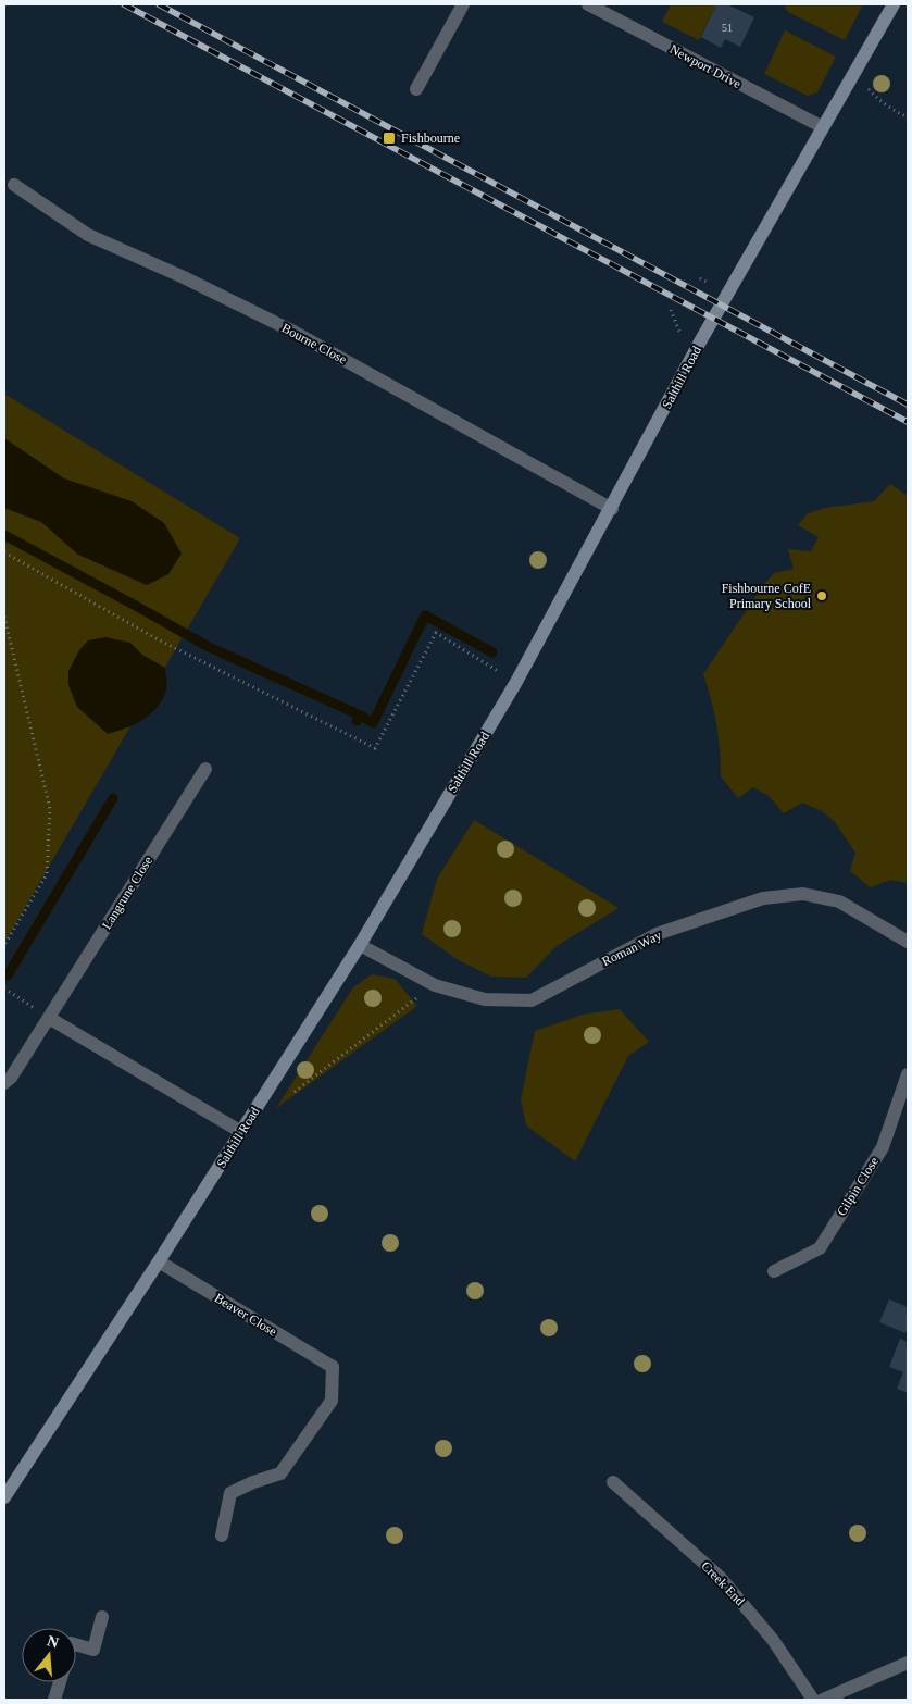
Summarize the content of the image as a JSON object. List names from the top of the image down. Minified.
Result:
{"streets":{"street":["Newport Drive","Bourne Close","Salthill Road","Langrune Close","Roman Way","Gilpin Close","Beaver Close","Creek End"]},"crossings":[["Newport Drive","Salthill Road"],["Bourne Close","Salthill Road"],["Salthill Road","Roman Way"],["Salthill Road","Beaver Close"]],"places":{"transit":["Fishbourne"],"other":["Fishbourne CofE Primary School"]},"house_numbers":["51"],"north":"top"}
